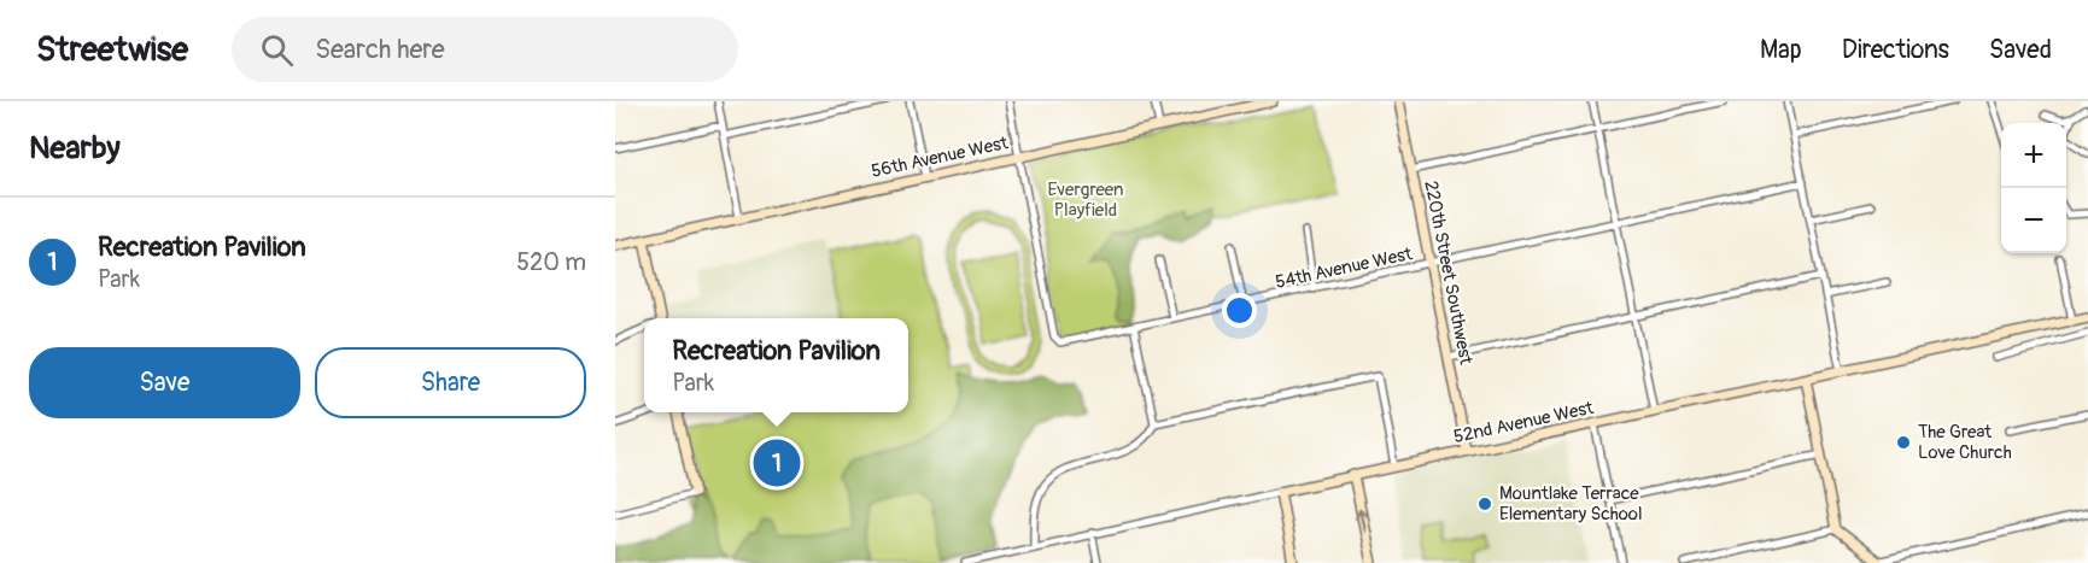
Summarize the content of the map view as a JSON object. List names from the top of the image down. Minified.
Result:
{"streets":{"street":["56th Avenue West","54th Avenue West","220th Street Southwest","52nd Avenue West"]},"crossings":[["56th Avenue West","54th Avenue West"],["54th Avenue West","220th Street Southwest"],["220th Street Southwest","52nd Avenue West"]],"parks":["Evergreen Playfield"],"places":["The Great Love Church","Mountlake Terrace Elementary School"],"page":{"header":"Streetwise","search":"Search here","nav":["Map","Directions","Saved"],"heading":"Nearby","map_buttons":["+","−"],"list":[{"mark":"1","name":"Recreation Pavilion","note":"Park","value":"520 m"}],"popup":["Recreation Pavilion","Park"],"buttons":["Save","Share"],"pins":"1"}}
